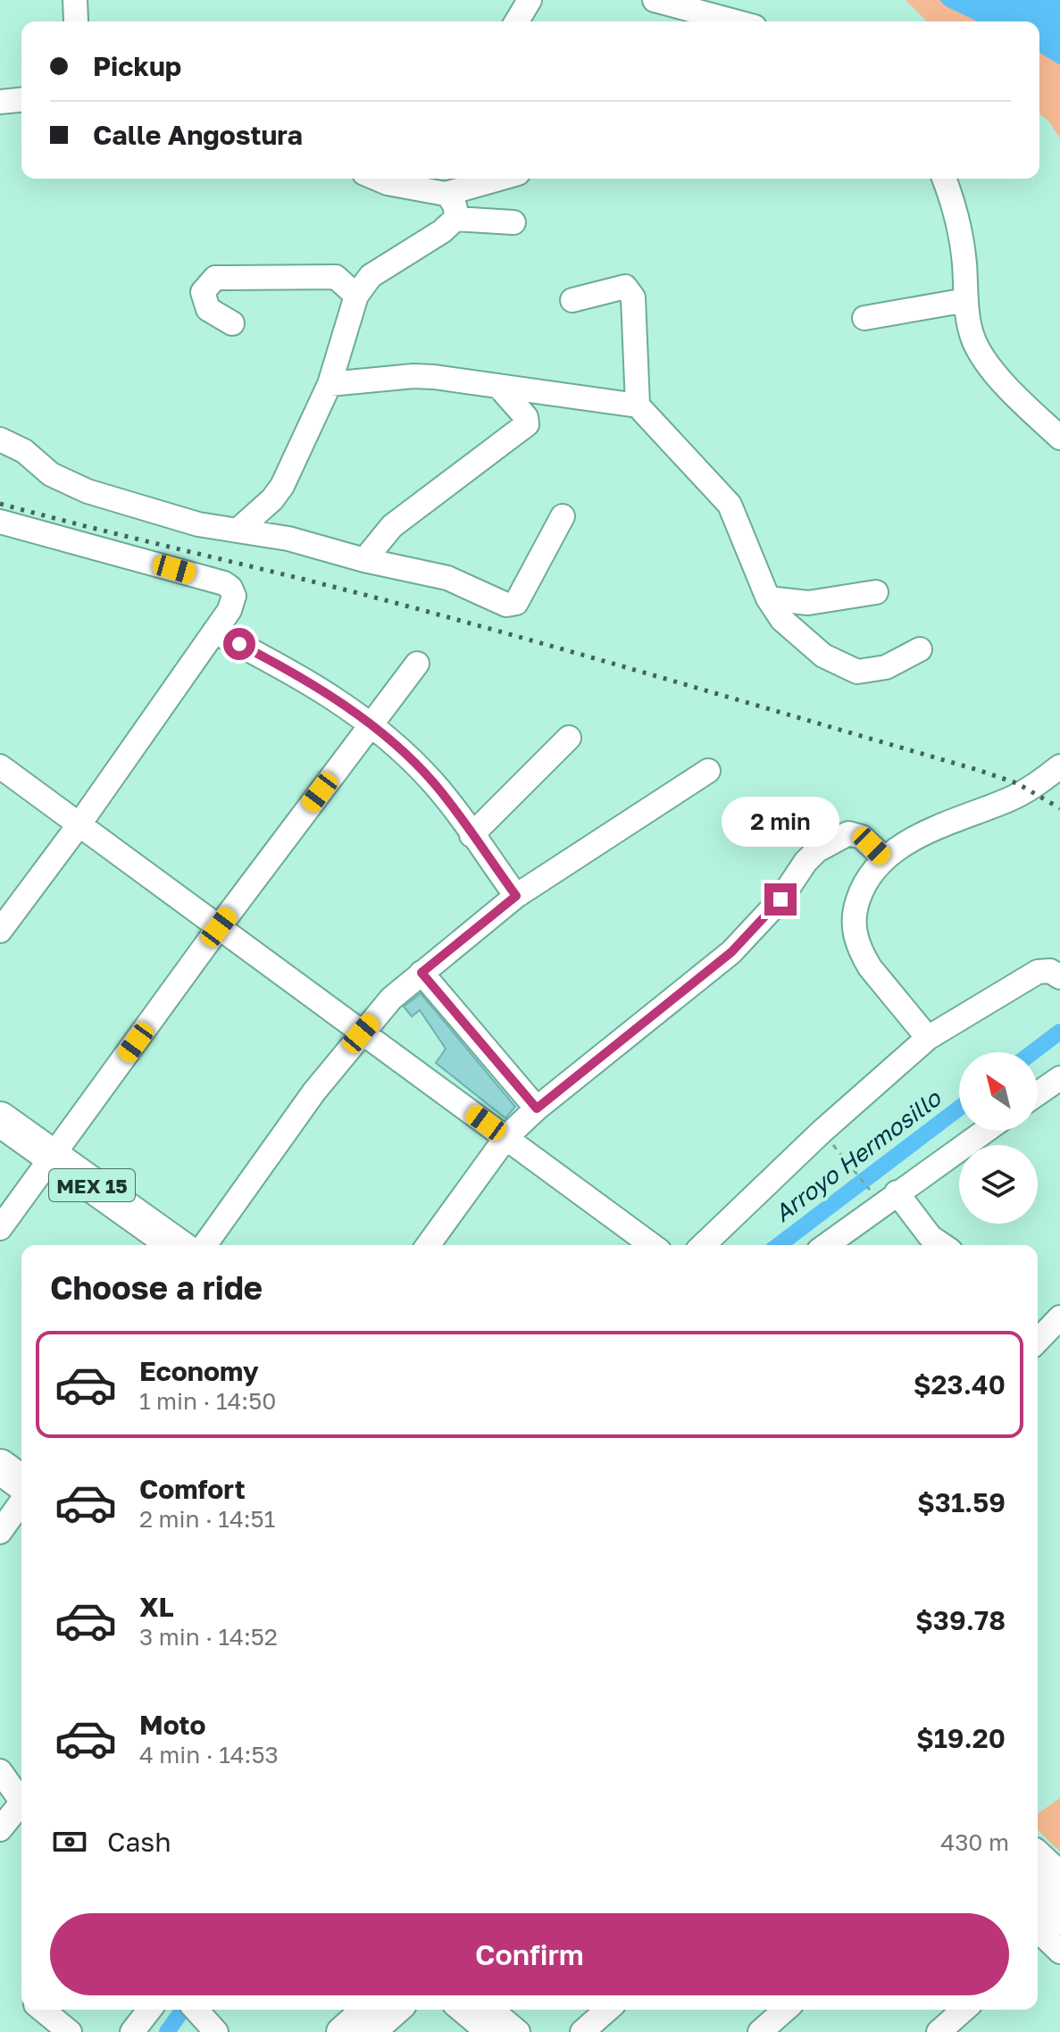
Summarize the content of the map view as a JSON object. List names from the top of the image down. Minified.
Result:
{"streets":{"highway":["MEX 15"]},"water":["Arroyo Hermosillo"],"north":"top left","page":{"banner":["Pickup","Calle Angostura"],"bubble":"2 min","heading":"Choose a ride","list":[{"name":"Economy","note":"1 min · 14:50","value":"$23.40"},{"name":"Comfort","note":"2 min · 14:51","value":"$31.59"},{"name":"XL","note":"3 min · 14:52","value":"$39.78"},{"name":"Moto","note":"4 min · 14:53","value":"$19.20"}],"pay":["Cash","430 m"],"buttons":"Confirm"}}
